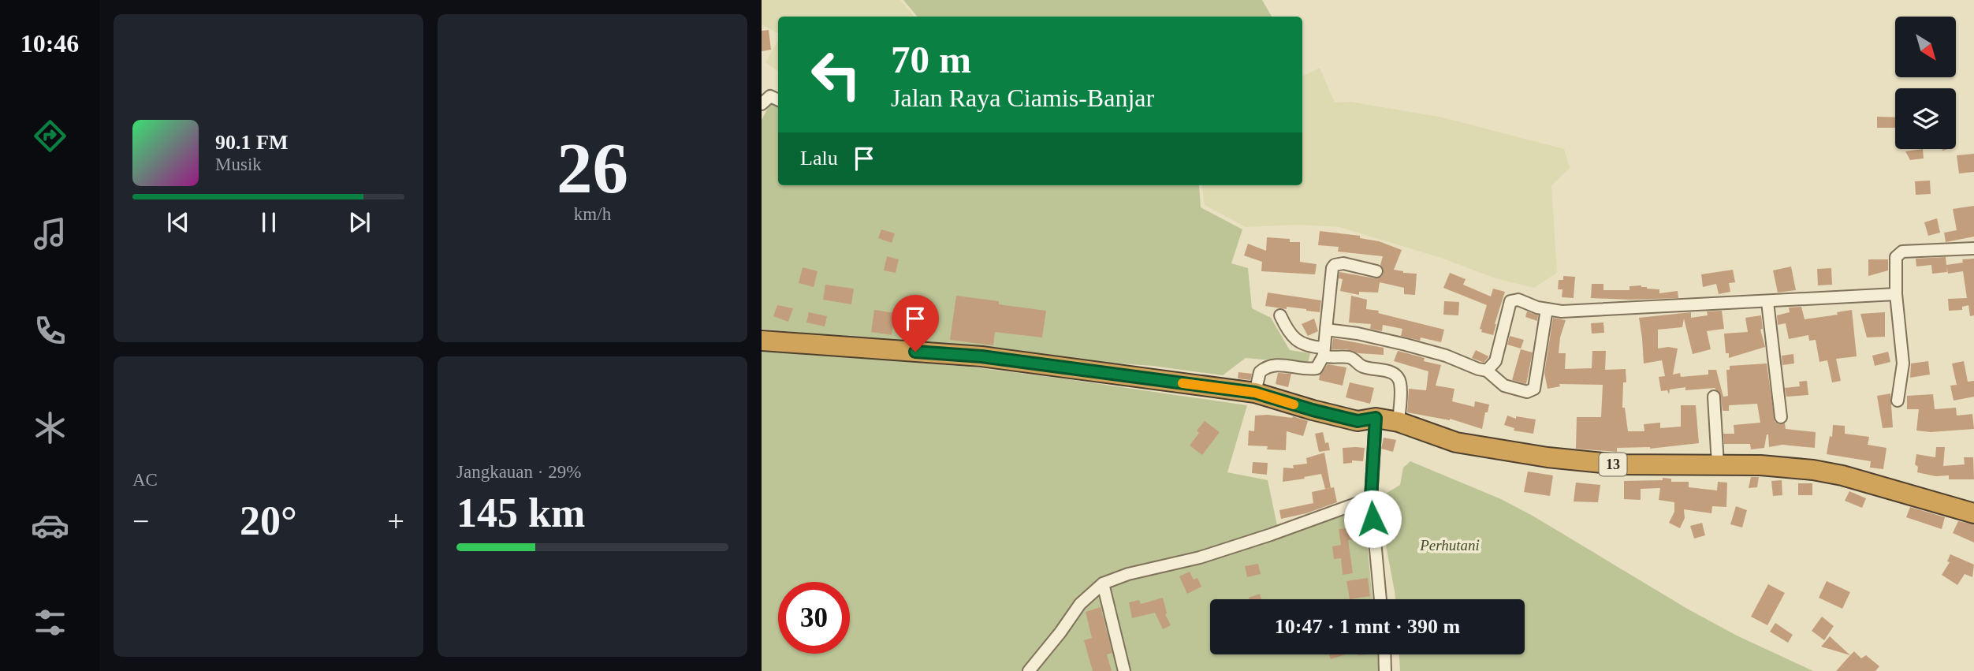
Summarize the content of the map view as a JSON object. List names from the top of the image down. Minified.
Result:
{"streets":{"highway":["13"]},"parks":["Perhutani"],"north":"bottom right","page":{"tabs":"10:46","tile":[["26","km/h"],"AC",["Jangkauan · 29%","145 km"]],"turn":["70 m","Jalan Raya Ciamis-Banjar"],"song":["90.1 FM","Musik"],"then":"Lalu","heat":["−","20°","+"],"limit":"30","trip":"10:47 · 1 mnt · 390 m"}}
